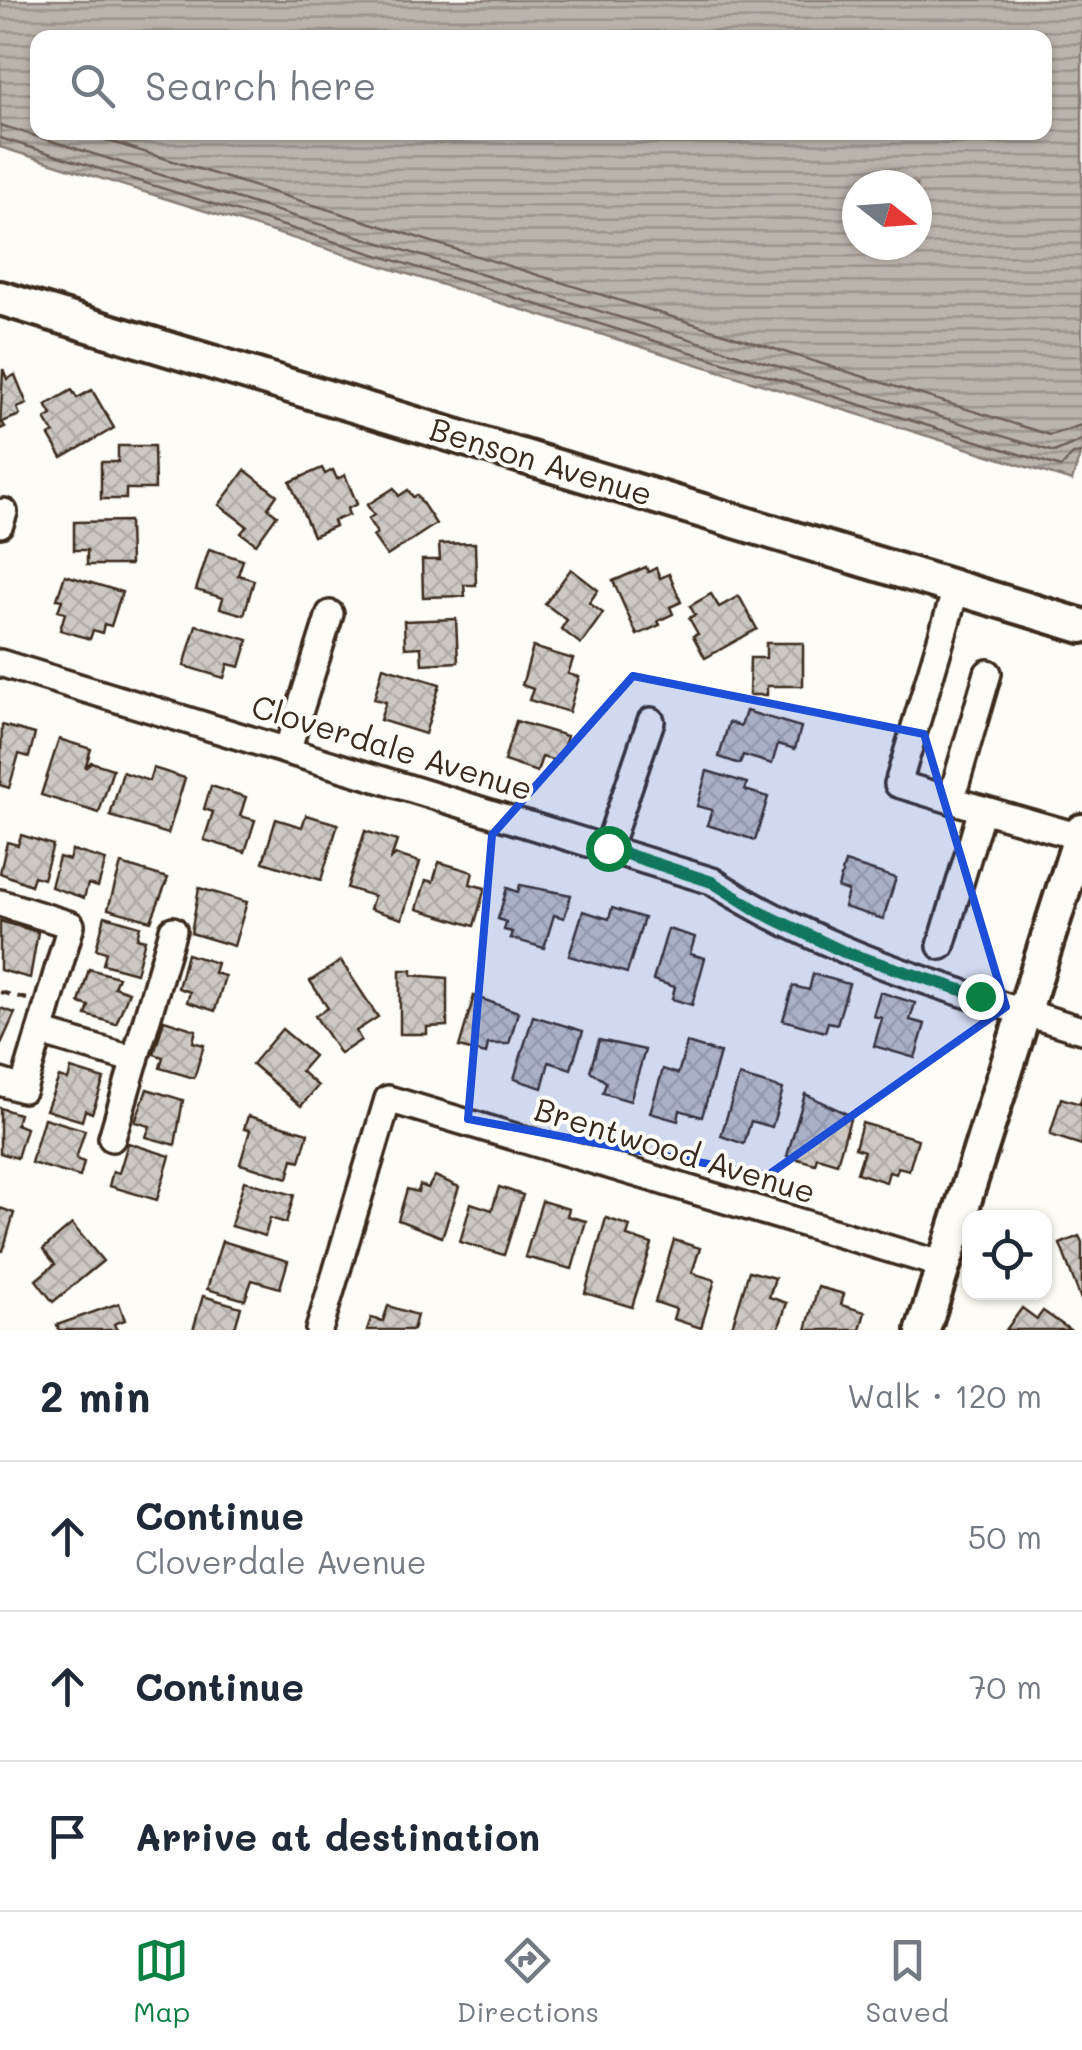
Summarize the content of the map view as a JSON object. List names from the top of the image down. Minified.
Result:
{"streets":{"main road":["Benson Avenue"],"street":["Cloverdale Avenue","Brentwood Avenue"]},"north":"right","page":{"search":"Search here","heading":["2 min","Walk · 120 m"],"list":[["Continue","Cloverdale Avenue","50 m"],["Continue","70 m"],"Arrive at destination"],"nav":["Map","Directions","Saved"]}}
